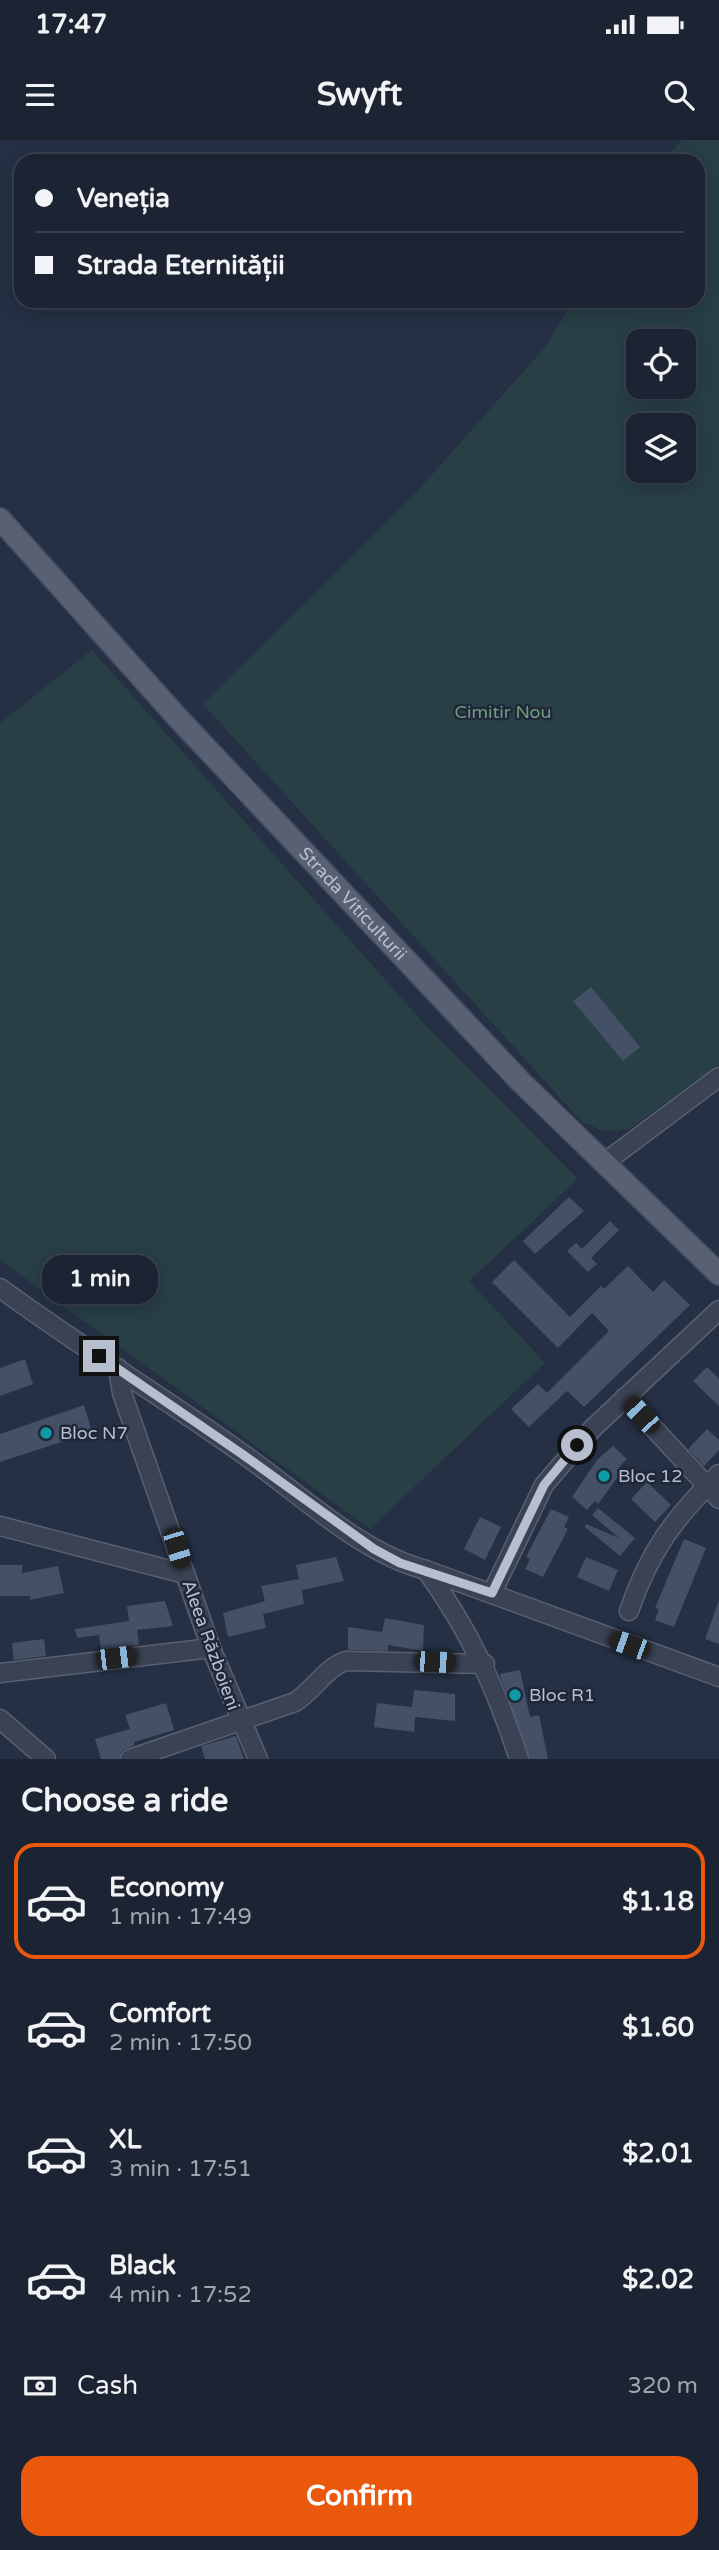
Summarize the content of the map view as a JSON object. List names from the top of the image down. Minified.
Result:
{"streets":{"main road":["Strada Viticulturii"],"street":["Aleea Războieni"]},"parks":["Cimitir Nou"],"places":["Bloc N7","Bloc 12","Bloc R1"],"page":{"status":"17:47","header":"Swyft","banner":["Veneția","Strada Eternității"],"bubble":"1 min","heading":"Choose a ride","list":[{"name":"Economy","note":"1 min · 17:49","value":"$1.18"},{"name":"Comfort","note":"2 min · 17:50","value":"$1.60"},{"name":"XL","note":"3 min · 17:51","value":"$2.01"},{"name":"Black","note":"4 min · 17:52","value":"$2.02"}],"pay":["Cash","320 m"],"buttons":"Confirm"}}
